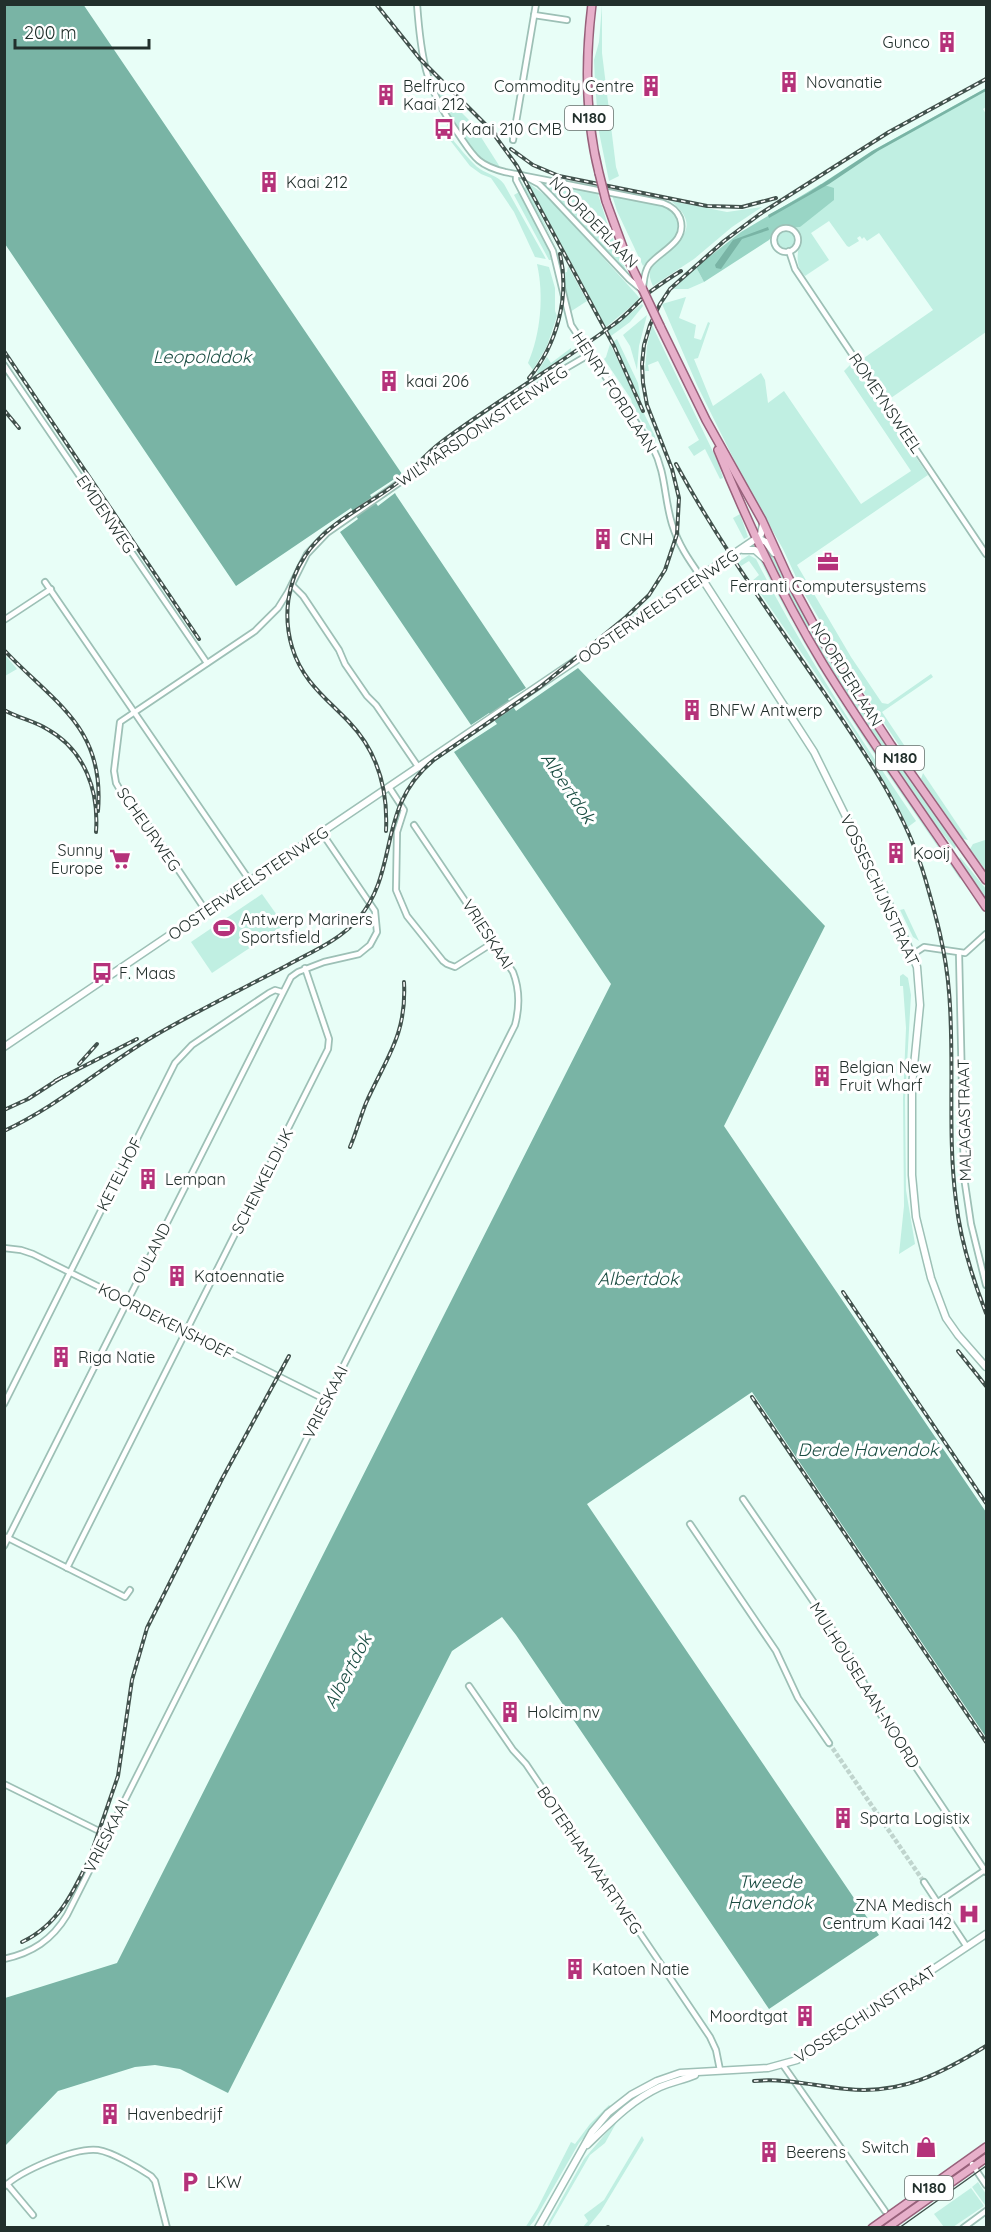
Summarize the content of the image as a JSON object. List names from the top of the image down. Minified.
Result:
{"streets":{"main road":["N180","NOORDERLAAN"],"street":["HENRY FORDLAAN","ROMEYNSWEEL","WILMARSDONKSTEENWEG","EMDENWEG","OOSTERWEELSTEENWEG","SCHEURWEG","VOSSESCHIJNSTRAAT","VRIESKAAI","MALAGASTRAAT","KETELHOF","SCHENKELDIJK","OULAND","KOORDEKENSHOEF","MULHOUSELAAN-NOORD","BOTERHAMVAARTWEG"]},"crossings":[["NOORDERLAAN","OOSTERWEELSTEENWEG"],["HENRY FORDLAAN","WILMARSDONKSTEENWEG"],["HENRY FORDLAAN","OOSTERWEELSTEENWEG"],["HENRY FORDLAAN","VOSSESCHIJNSTRAAT"],["OOSTERWEELSTEENWEG","SCHEURWEG"],["OOSTERWEELSTEENWEG","VOSSESCHIJNSTRAAT"],["VOSSESCHIJNSTRAAT","BOTERHAMVAARTWEG"],["VRIESKAAI","KOORDEKENSHOEF"],["KETELHOF","OULAND"],["KETELHOF","KOORDEKENSHOEF"],["SCHENKELDIJK","OULAND"],["SCHENKELDIJK","KOORDEKENSHOEF"],["OULAND","KOORDEKENSHOEF"]],"water":["Leopolddok","Albertdok","Derde Havendok","Tweede Havendok"],"places":{"building":["Gunco","Novanatie","Commodity Centre","Belfruco Kaai 212","Kaai 212","kaai 206","CNH","BNFW Antwerp","Kooij","Belgian New Fruit Wharf","Lempan","Katoennatie","Riga Natie","Holcim nv","Sparta Logistix","Katoen Natie","Moordtgat","Havenbedrijf","Beerens"],"bus stop":["Kaai 210 CMB","F. Maas"],"office":["Ferranti Computersystems"],"supermarket":["Sunny Europe"],"sports":["Antwerp Mariners Sportsfield"],"hospital":["ZNA Medisch Centrum Kaai 142"],"shop":["Switch"],"parking":["LKW"]},"scale_bar":"200 m"}
